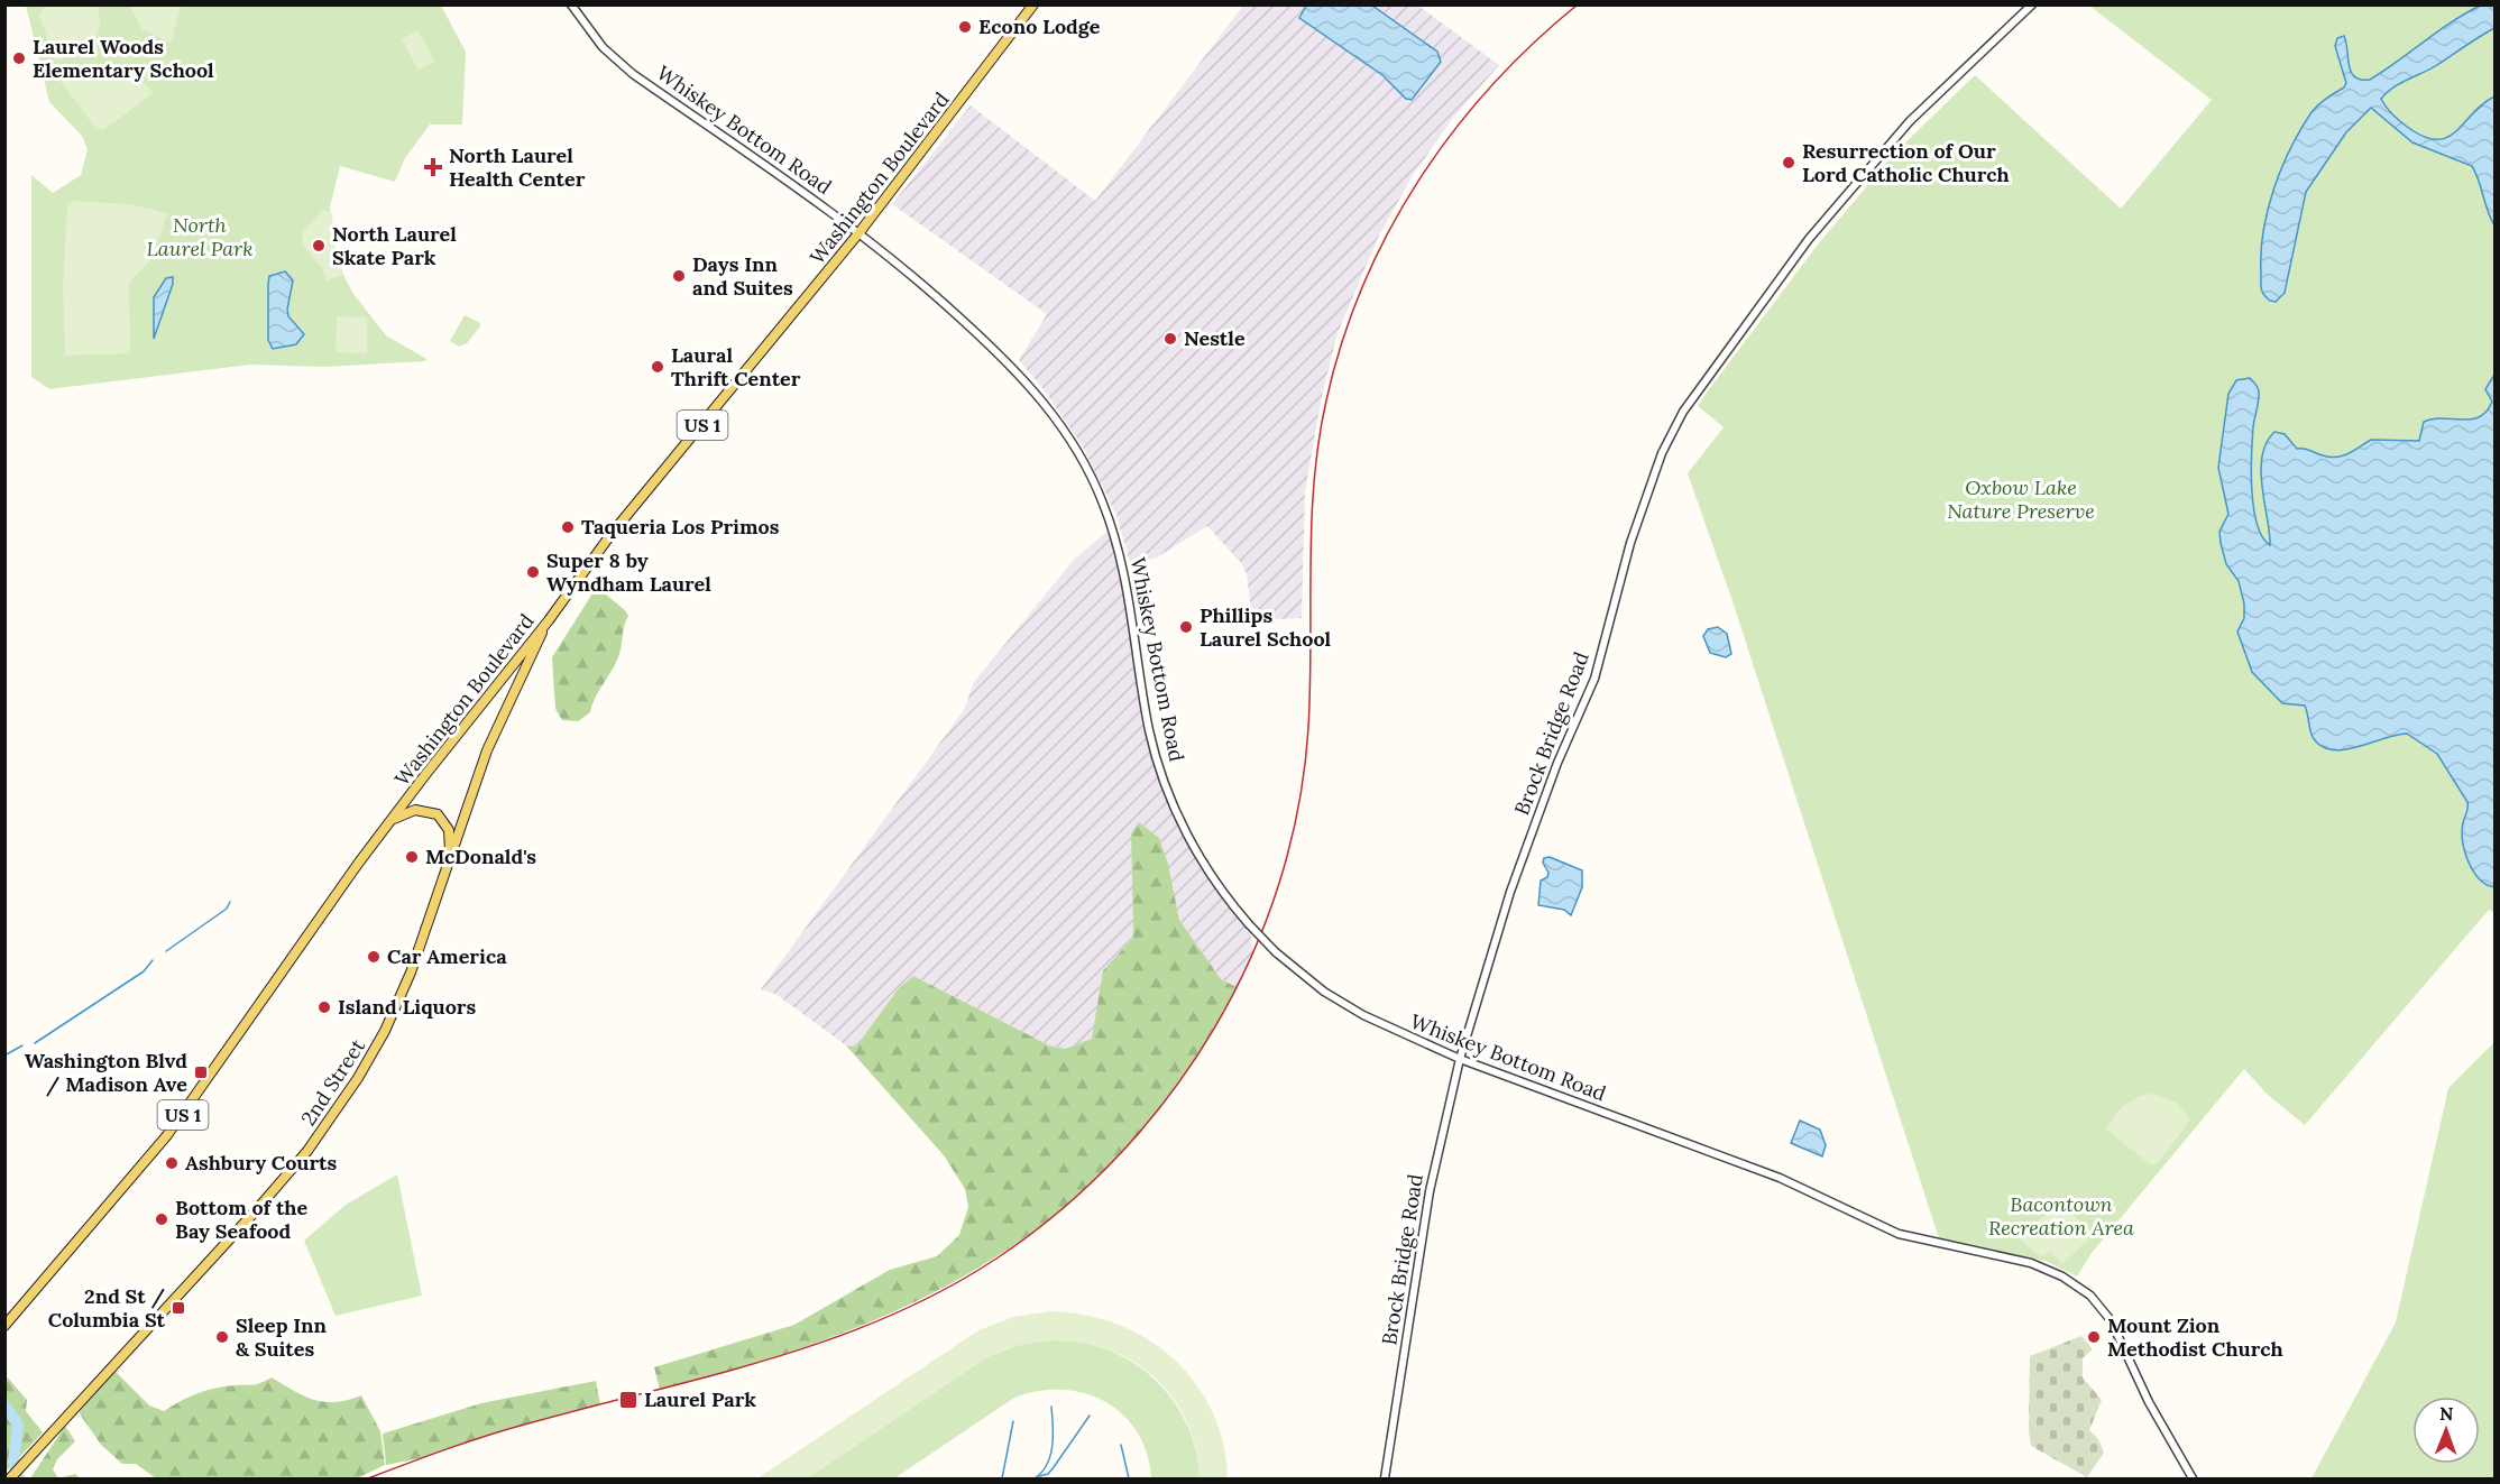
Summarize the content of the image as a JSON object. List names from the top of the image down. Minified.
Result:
{"streets":{"main road":["Washington Boulevard","US 1","2nd Street"],"street":["Whiskey Bottom Road","Brock Bridge Road"]},"crossings":[["Whiskey Bottom Road","Washington Boulevard"],["Whiskey Bottom Road","Brock Bridge Road"],["Washington Boulevard","2nd Street"]],"parks":["North Laurel Park","Oxbow Lake Nature Preserve","Bacontown Recreation Area"],"places":{"other":["Econo Lodge","Laurel Woods Elementary School","Resurrection of Our Lord Catholic Church","North Laurel Skate Park","Days Inn and Suites","Nestle","Laural Thrift Center","Taqueria Los Primos","Super 8 by Wyndham Laurel","Phillips Laurel School","McDonald's","Car America","Island Liquors","Ashbury Courts","Bottom of the Bay Seafood","Sleep Inn & Suites","Mount Zion Methodist Church"],"health":["North Laurel Health Center"],"transit":["Washington Blvd / Madison Ave","2nd St / Columbia St","Laurel Park"]},"north":"top"}
